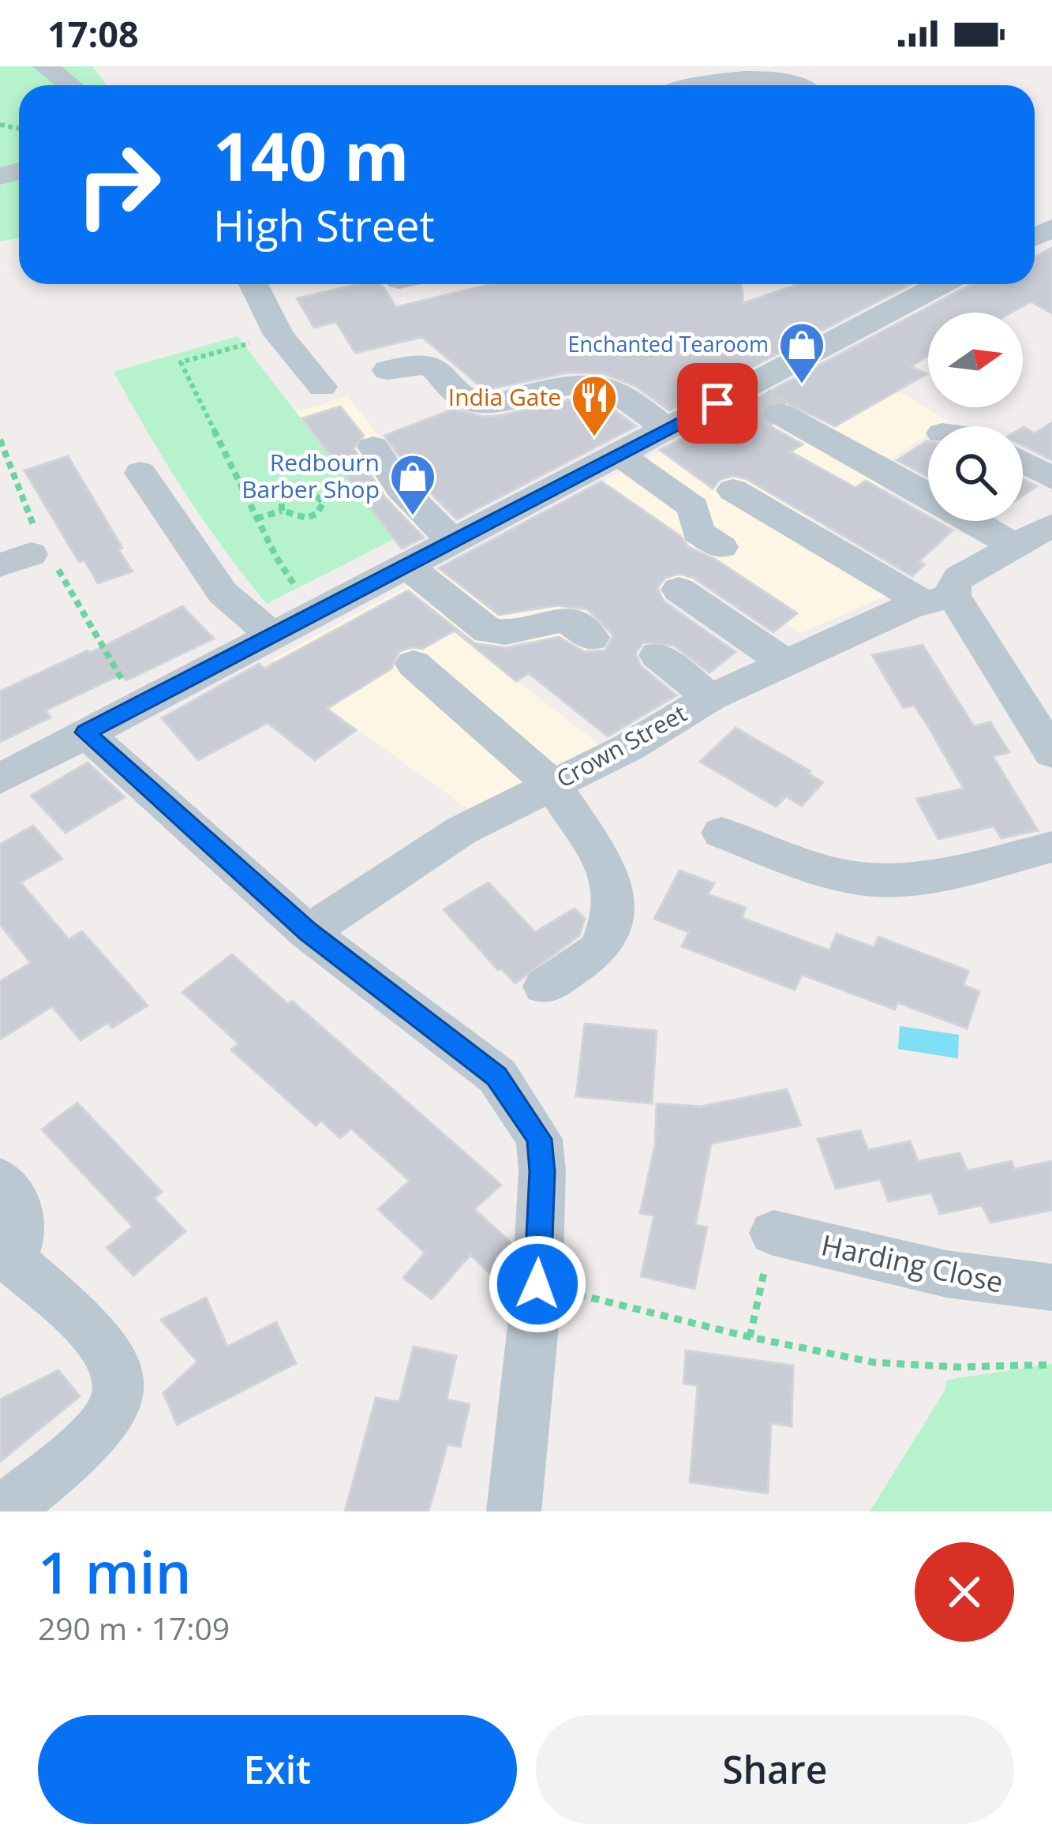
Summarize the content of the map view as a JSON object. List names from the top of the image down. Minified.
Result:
{"streets":{"street":["Crown Street","Harding Close"]},"places":{"shop":["Enchanted Tearoom","Redbourn Barber Shop"],"restaurant":["India Gate"]},"north":"right","page":{"status":"17:08","turn":["140 m","High Street"],"heading":["1 min","290 m · 17:09"],"buttons":["Exit","Share"]}}
